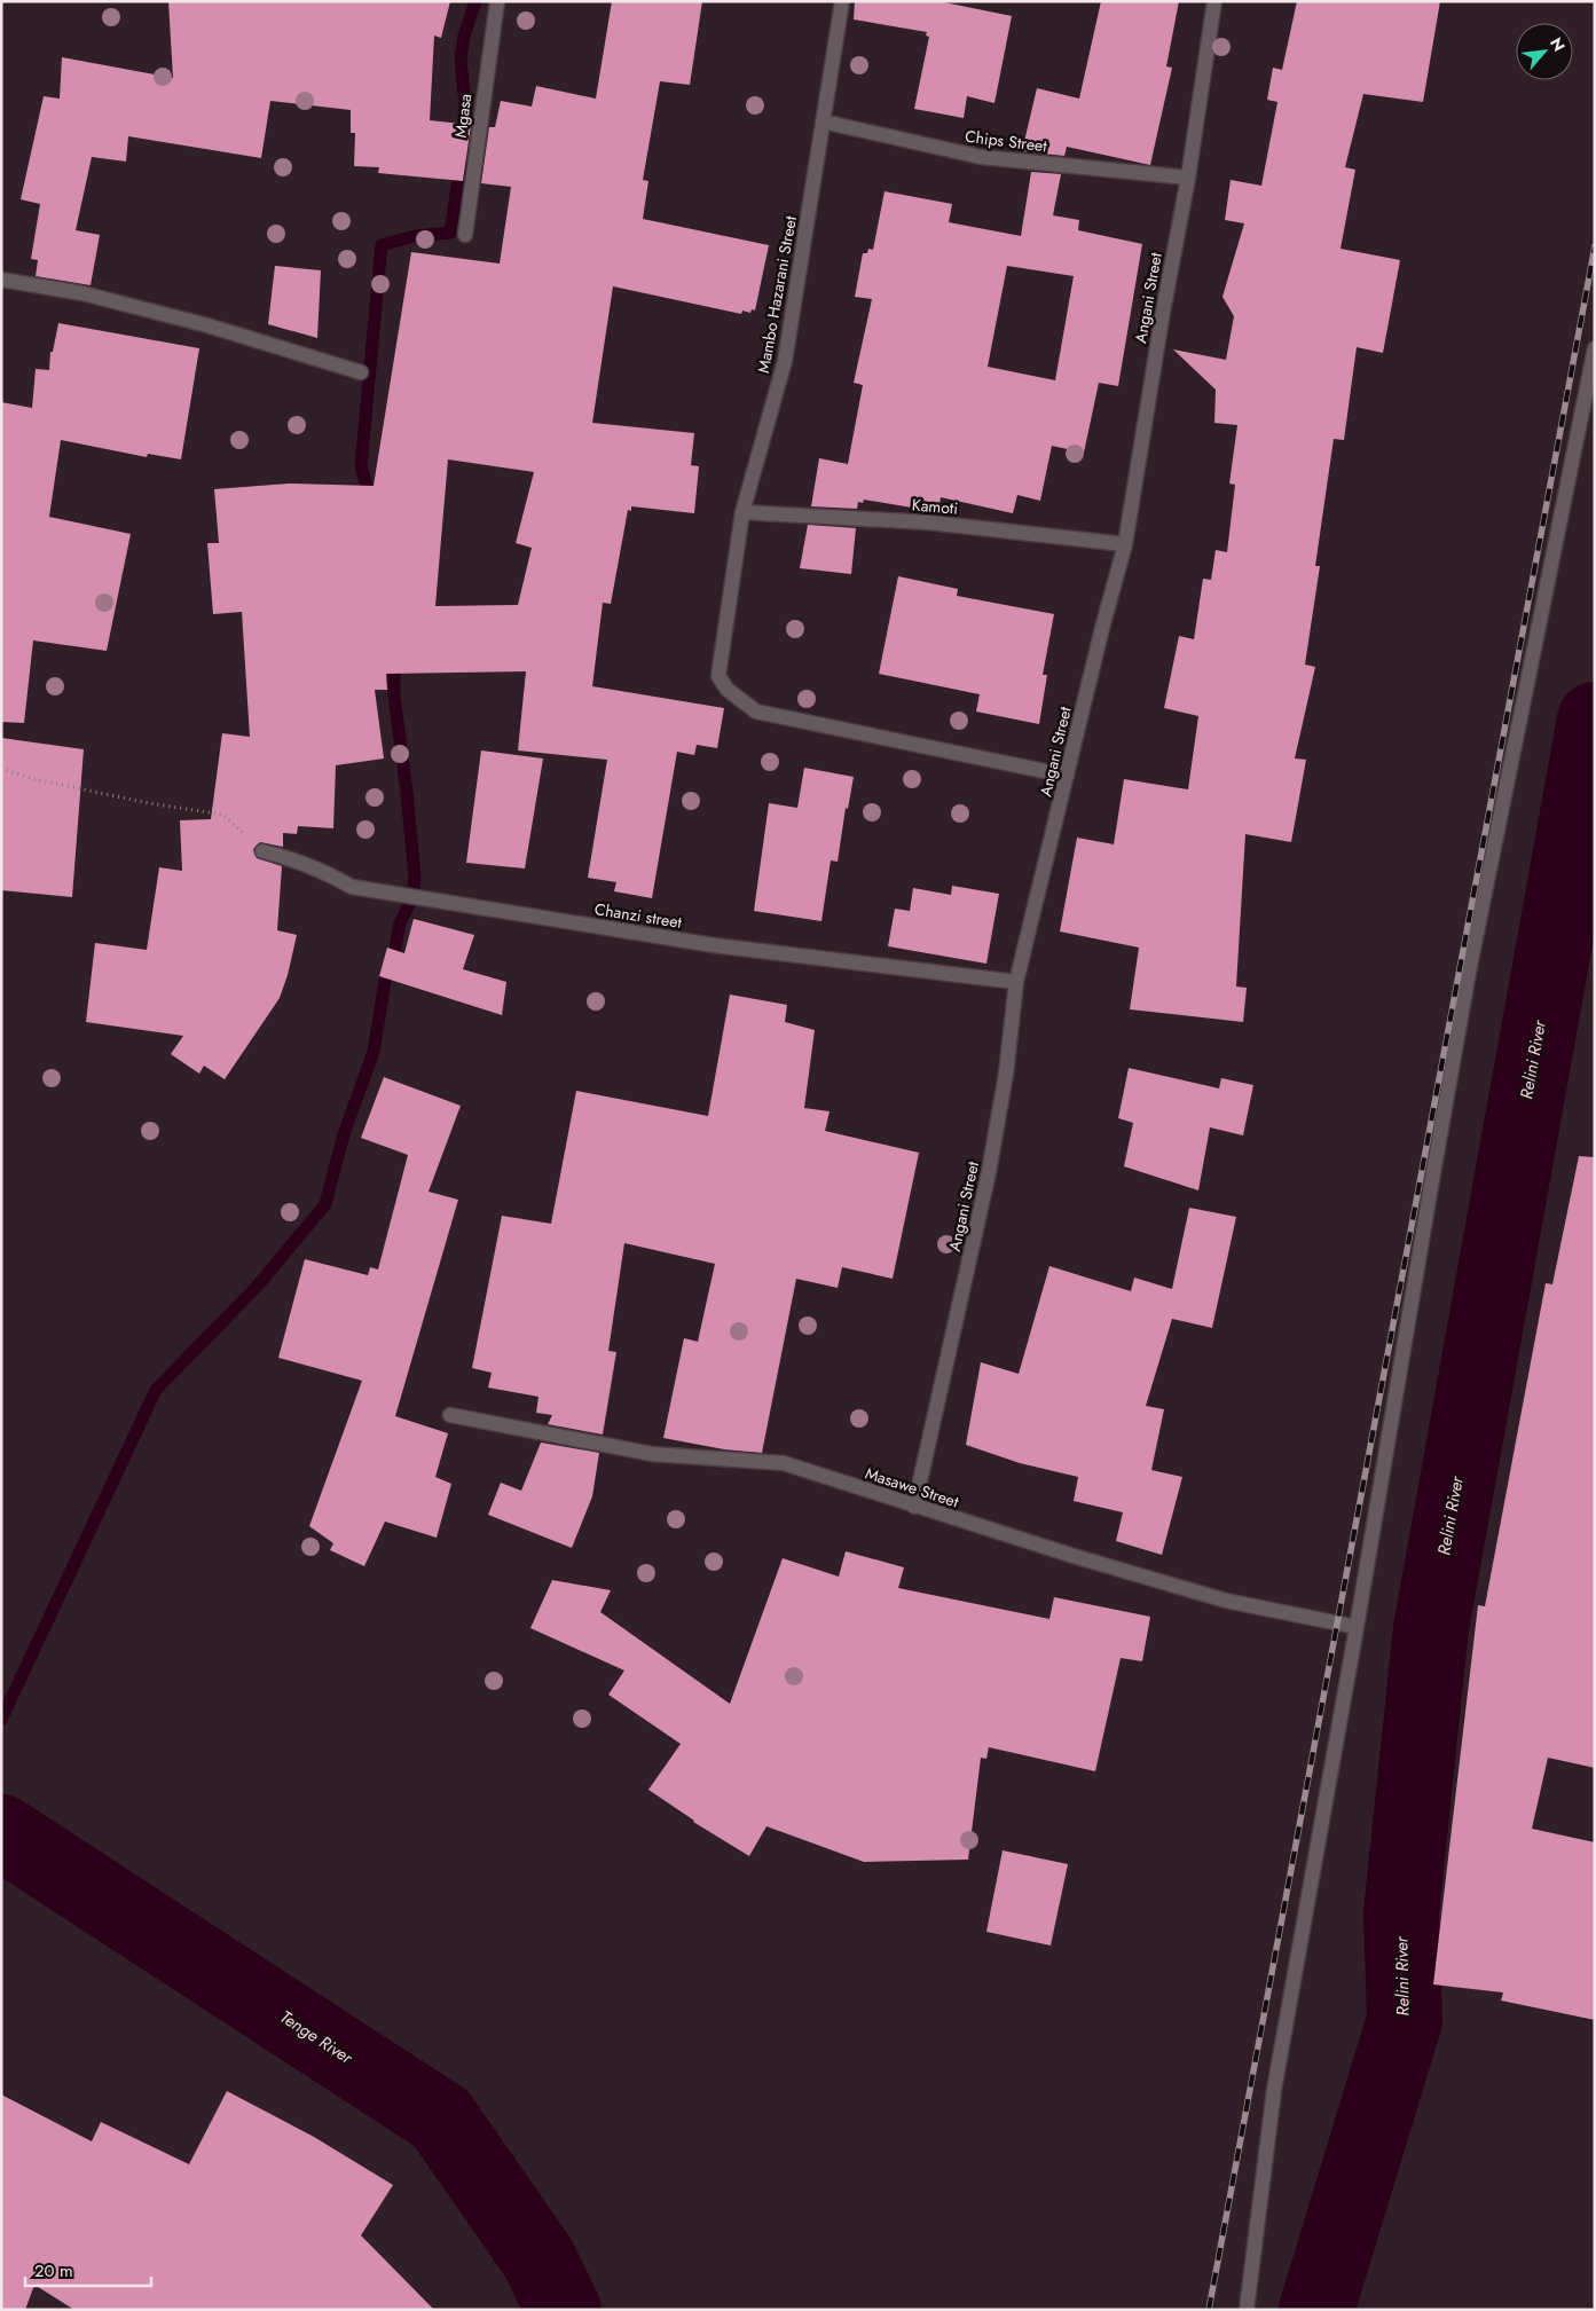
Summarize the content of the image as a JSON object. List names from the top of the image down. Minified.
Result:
{"streets":{"street":["Mgasa","Chips Street","Mambo Hazarani Street","Angani Street","Kamoti","Chanzi street","Masawe Street"]},"crossings":[["Chips Street","Mambo Hazarani Street"],["Chips Street","Angani Street"],["Mambo Hazarani Street","Angani Street"],["Mambo Hazarani Street","Kamoti"],["Angani Street","Kamoti"],["Angani Street","Chanzi street"],["Angani Street","Masawe Street"]],"water":["Relini River","Tenge River"],"scale_bar":"20 m","north":"top right"}
